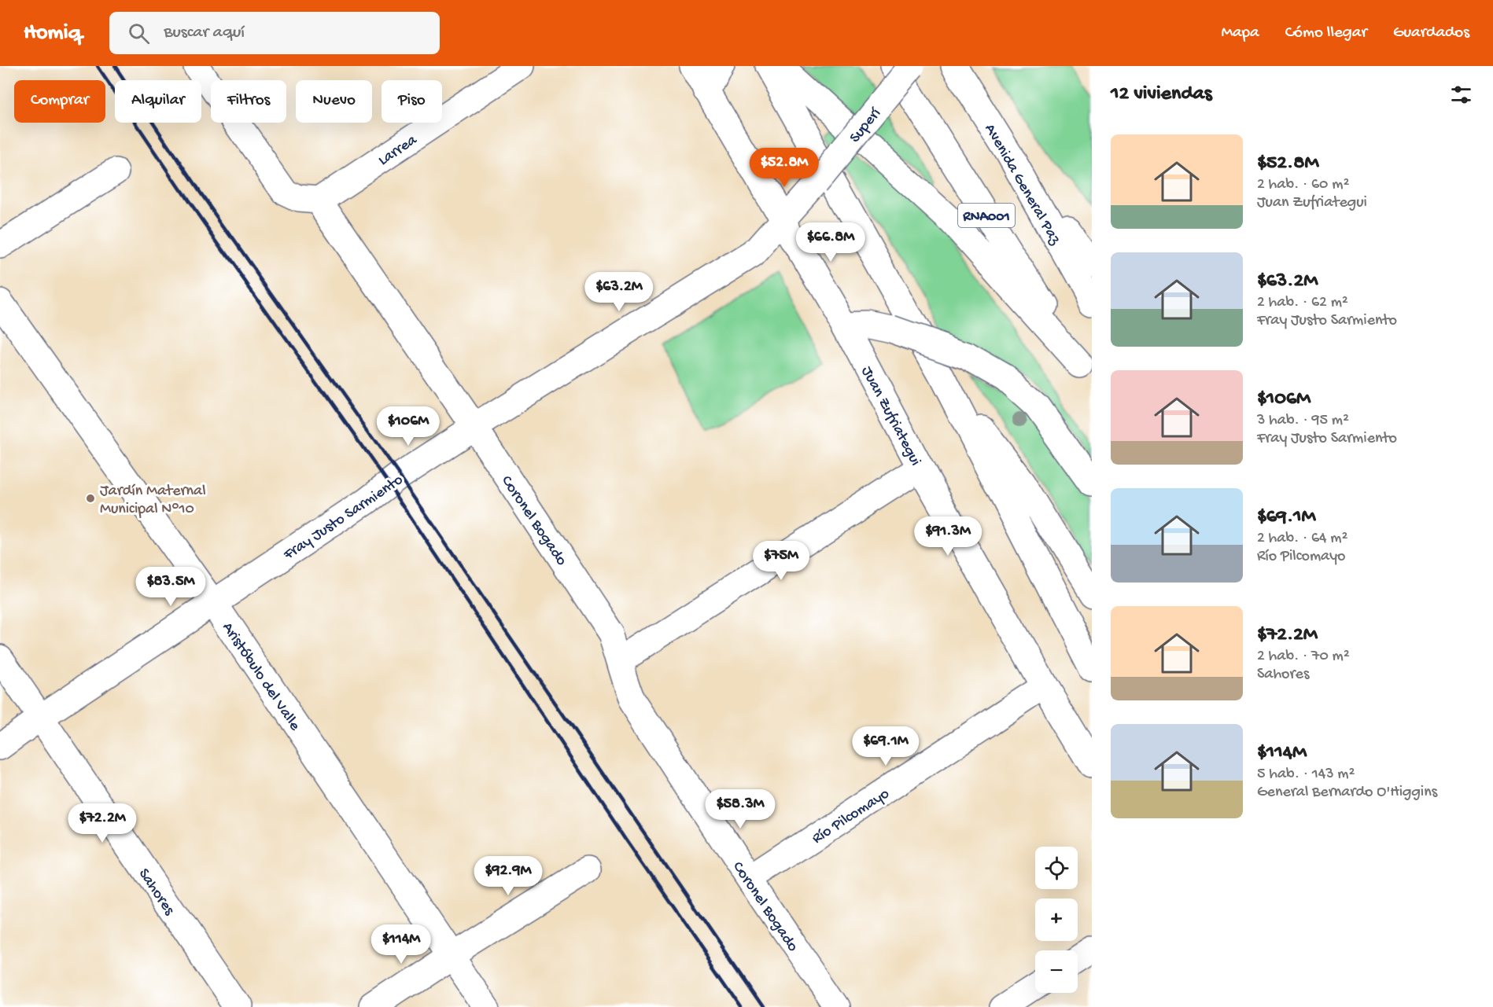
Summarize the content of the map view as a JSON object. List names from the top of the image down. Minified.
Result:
{"streets":{"main road":["Superí","Larrea","Avenida General Paz","RNA001","Juan Zufriategui","Fray Justo Sarmiento","Coronel Bogado","Aristóbulo del Valle","Río Pilcomayo","Sahores"]},"crossings":[["Superí","Fray Justo Sarmiento"],["Larrea","Coronel Bogado"],["Juan Zufriategui","Fray Justo Sarmiento"],["Juan Zufriategui","Río Pilcomayo"],["Fray Justo Sarmiento","Coronel Bogado"],["Fray Justo Sarmiento","Aristóbulo del Valle"],["Fray Justo Sarmiento","Sahores"],["Coronel Bogado","Río Pilcomayo"]],"places":["Jardín Maternal Municipal N°10"],"page":{"header":"Homiq","search":"Buscar aquí","nav":["Mapa","Cómo llegar","Guardados"],"heading":"12 viviendas","chip":["Comprar","Alquilar","Filtros","Nuevo","Piso"],"list":[{"name":"$52.8M","note":"2 hab. · 60 m² · Juan Zufriategui"},{"name":"$63.2M","note":"2 hab. · 62 m² · Fray Justo Sarmiento"},{"name":"$106M","note":"3 hab. · 95 m² · Fray Justo Sarmiento"},{"name":"$69.1M","note":"2 hab. · 64 m² · Río Pilcomayo"},{"name":"$72.2M","note":"2 hab. · 70 m² · Sahores"},{"name":"$114M","note":"5 hab. · 143 m² · General Bernardo O'Higgins"}],"price":["$52.8M","$66.8M","$63.2M","$106M","$91.3M","$75M","$83.5M","$69.1M","$58.3M","$72.2M","$92.9M","$114M"],"map_buttons":["+","−"]}}
